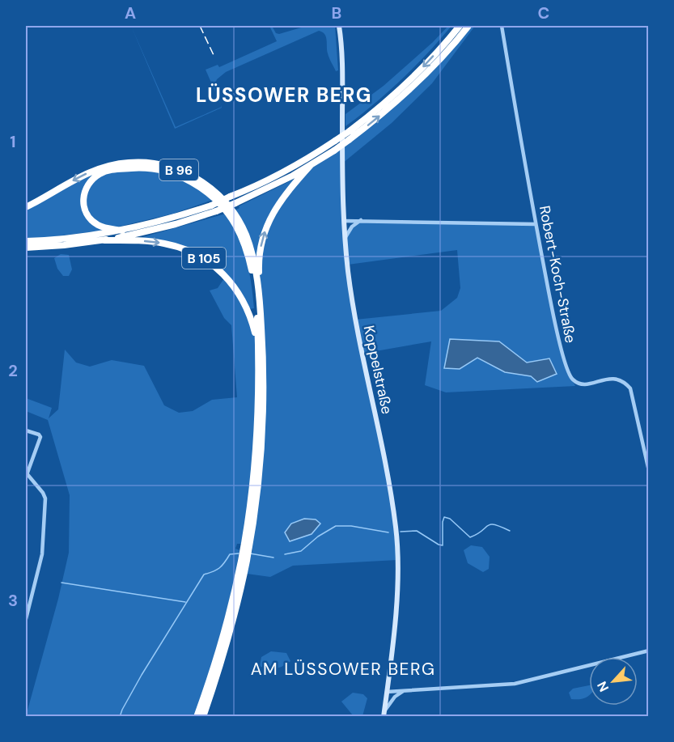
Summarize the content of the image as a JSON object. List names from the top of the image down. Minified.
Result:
{"streets":{"highway":["B 96","B 105"],"street":["Robert-Koch-Straße","Koppelstraße"]},"crossings":[["B 96","B 105"]],"districts":["LÜSSOWER BERG","AM LÜSSOWER BERG"],"north":"bottom left","grid":{"columns":["A","B","C"],"rows":["1","2","3"]}}
